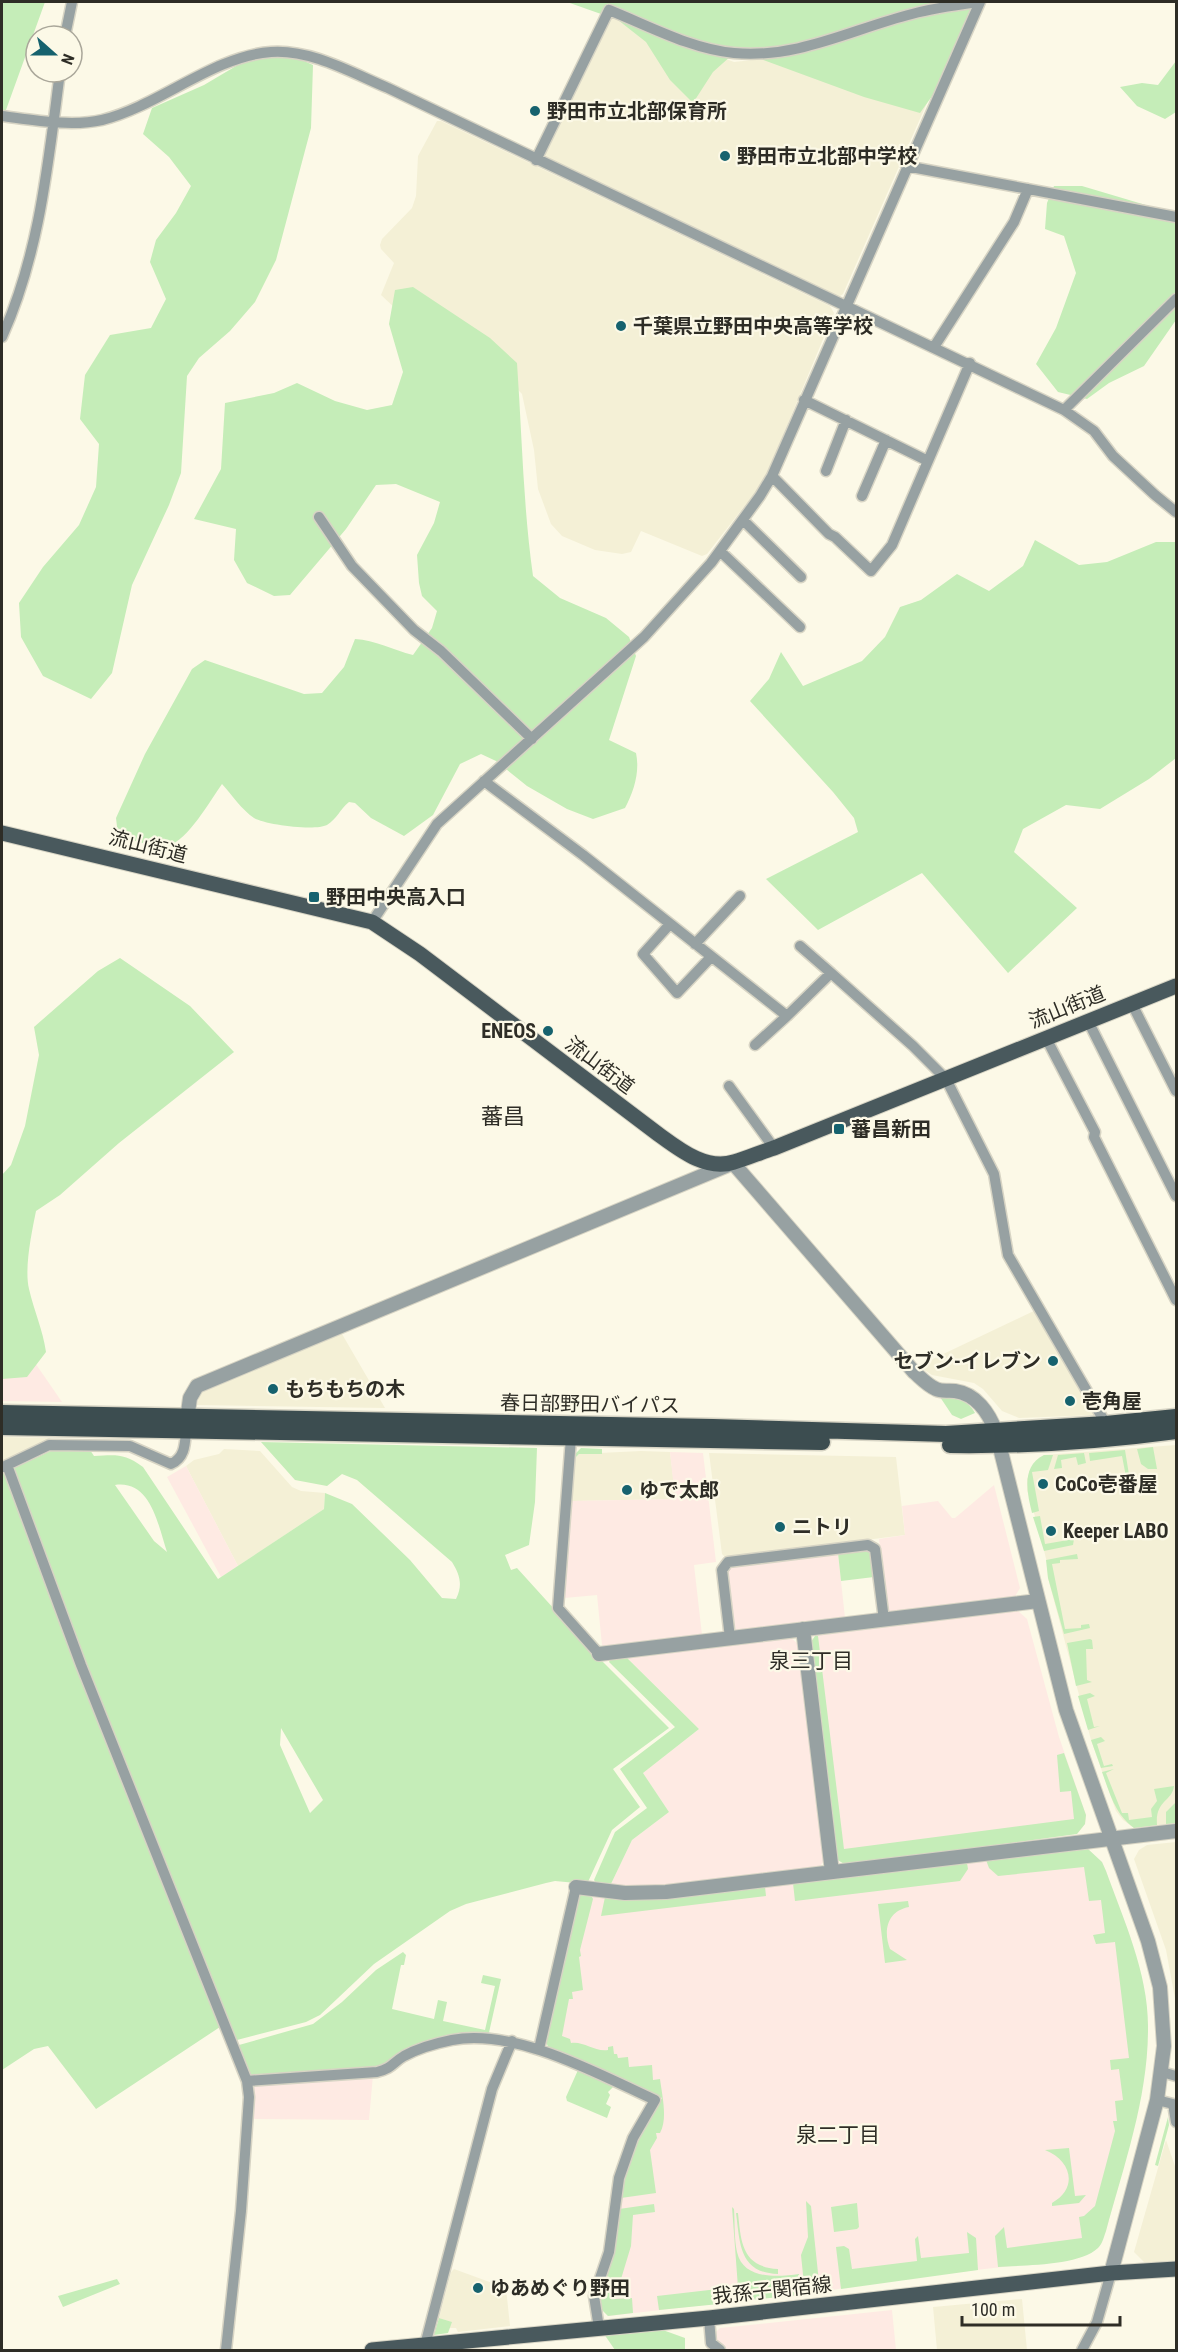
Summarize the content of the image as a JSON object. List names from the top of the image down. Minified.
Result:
{"streets":{"highway":["春日部野田バイパス"],"main road":["流山街道","我孫子関宿線"]},"districts":["蕃昌","泉三丁目","泉二丁目"],"places":{"other":["野田市立北部保育所","野田市立北部中学校","千葉県立野田中央高等学校","ENEOS","セブン-イレブン","もちもちの木","壱角屋","CoCo壱番屋","ゆで太郎","ニトリ","Keeper LABO","ゆあめぐり野田"],"transit":["野田中央高入口","蕃昌新田"]},"scale_bar":"100 m","north":"right"}
